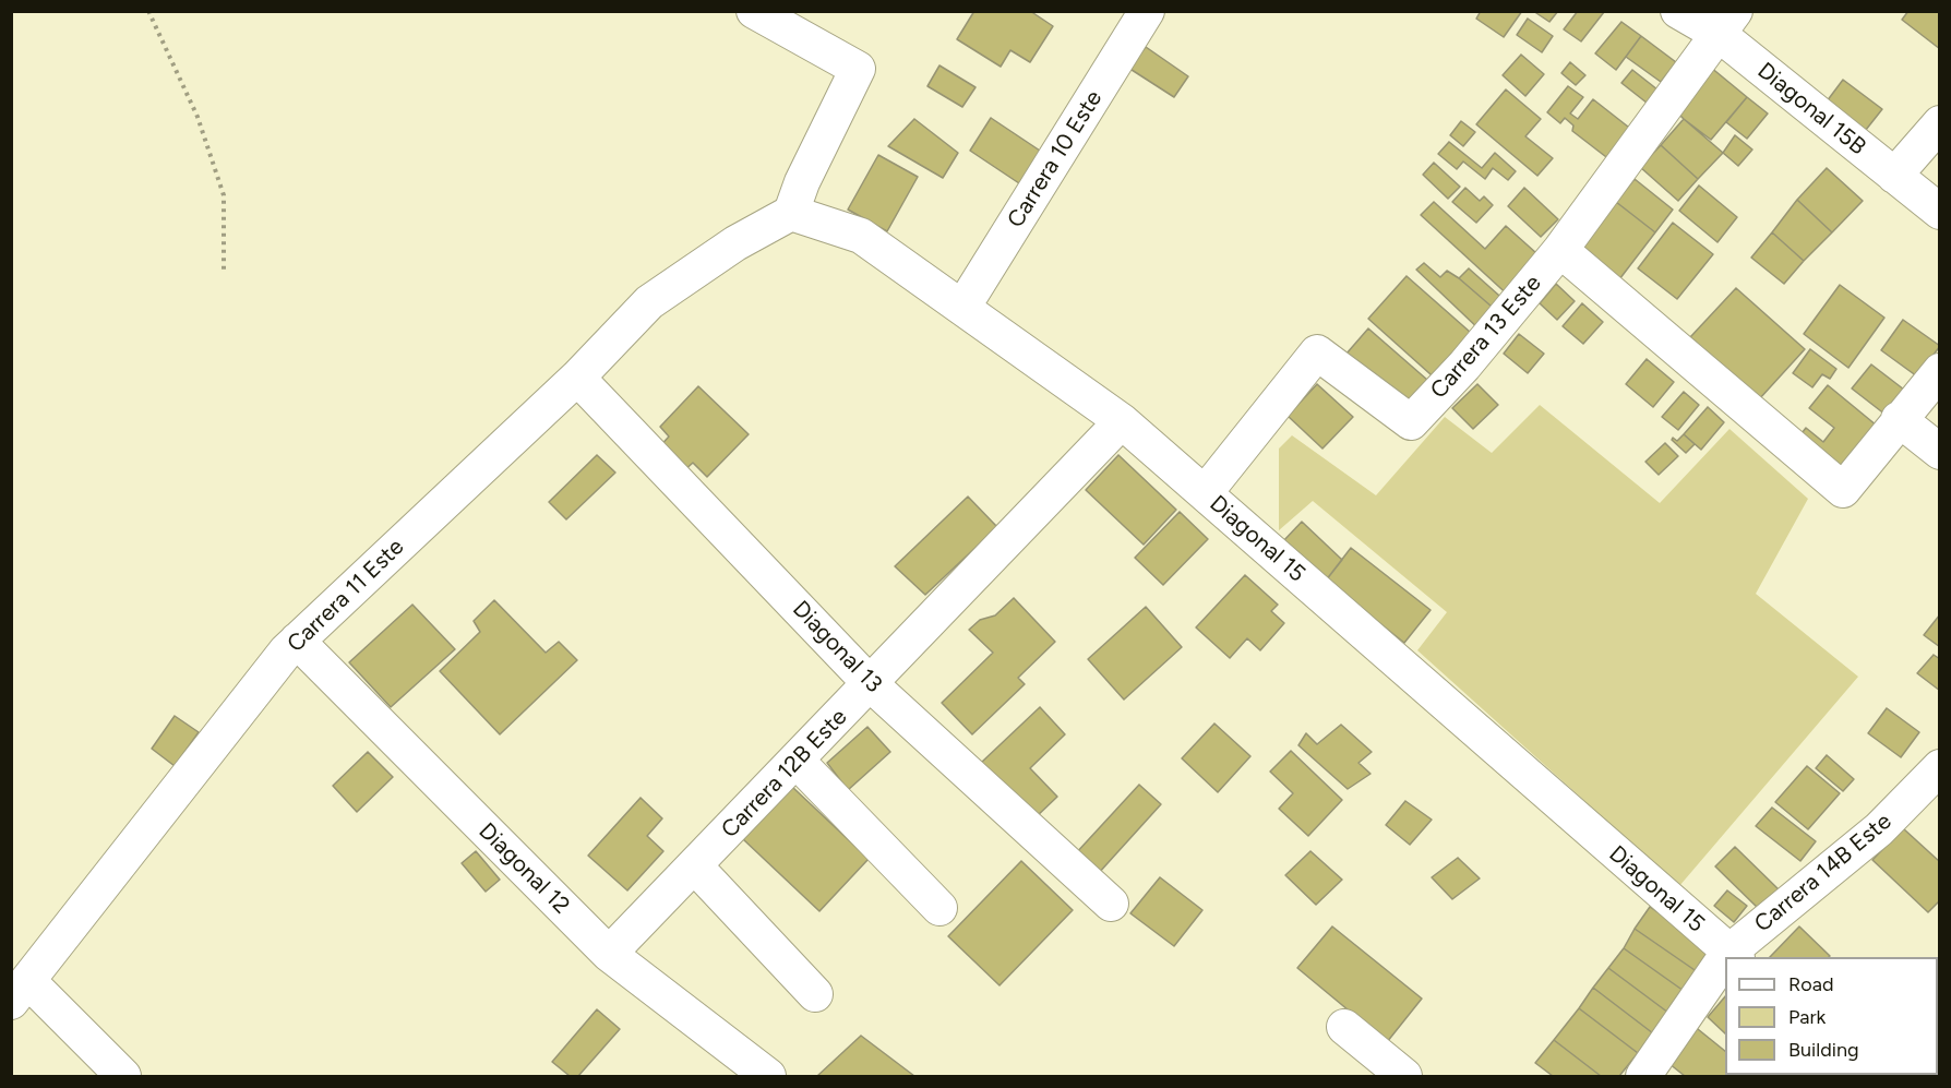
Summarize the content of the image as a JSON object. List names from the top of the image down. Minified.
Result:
{"streets":{"street":["Diagonal 15B","Carrera 10 Este","Carrera 13 Este","Diagonal 15","Carrera 11 Este","Diagonal 13","Carrera 12B Este","Diagonal 12","Carrera 14B Este"]},"crossings":[["Diagonal 15B","Carrera 13 Este"],["Carrera 10 Este","Diagonal 15"],["Carrera 13 Este","Diagonal 15"],["Diagonal 15","Carrera 11 Este"],["Diagonal 15","Carrera 12B Este"],["Diagonal 15","Carrera 14B Este"],["Carrera 11 Este","Diagonal 13"],["Carrera 11 Este","Diagonal 12"],["Diagonal 13","Carrera 12B Este"],["Carrera 12B Este","Diagonal 12"]],"legend":["Road","Park","Building"]}
